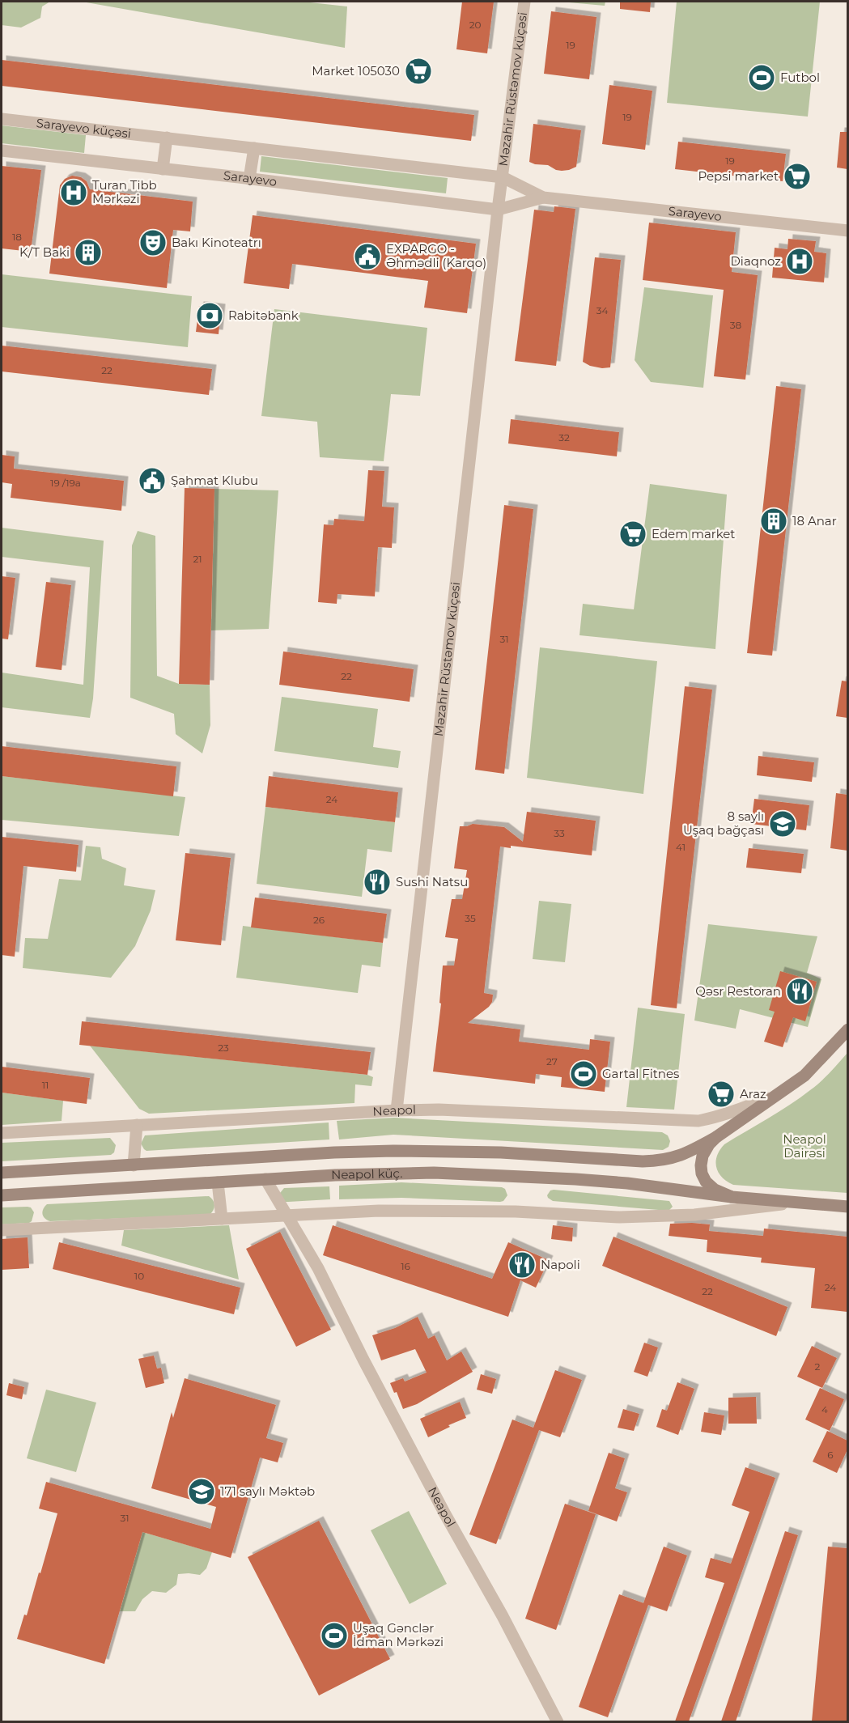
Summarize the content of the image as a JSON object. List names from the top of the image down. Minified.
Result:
{"streets":{"main road":["Neapol küç."],"street":["Məzahir Rüstəmov küçəsi","Sarayevo küçəsi","Sarayevo","Neapol"]},"crossings":[["Məzahir Rüstəmov küçəsi","Sarayevo"],["Məzahir Rüstəmov küçəsi","Neapol"],["Neapol","Neapol küç."]],"parks":["Neapol Dairəsi"],"places":{"supermarket":["Market 105030","Pepsi market","Edem market","Araz"],"sports":["Futbol","Gartal Fitnes","Uşaq Gənclər İdman Mərkəzi"],"hospital":["Turan Tibb Mərkəzi","Diaqnoz"],"theatre":["Bakı Kinoteatrı"],"building":["K/T Baki","18 Anar"],"public building":["EXPARGO - Əhmədli (Karqo)","Şahmat Klubu"],"bank":["Rabitəbank"],"school or university":["8 saylı Uşaq bağçası","171 saylı Məktəb"],"restaurant":["Sushi Natsu","Qəsr Restoran","Napoli"]},"house_numbers":["20","19","19","19","18","34","38","22","32","19 /19a","21","31","22","24","33","41","35","26","23","27","11","16","10","24","22","2","4","6","31"]}
